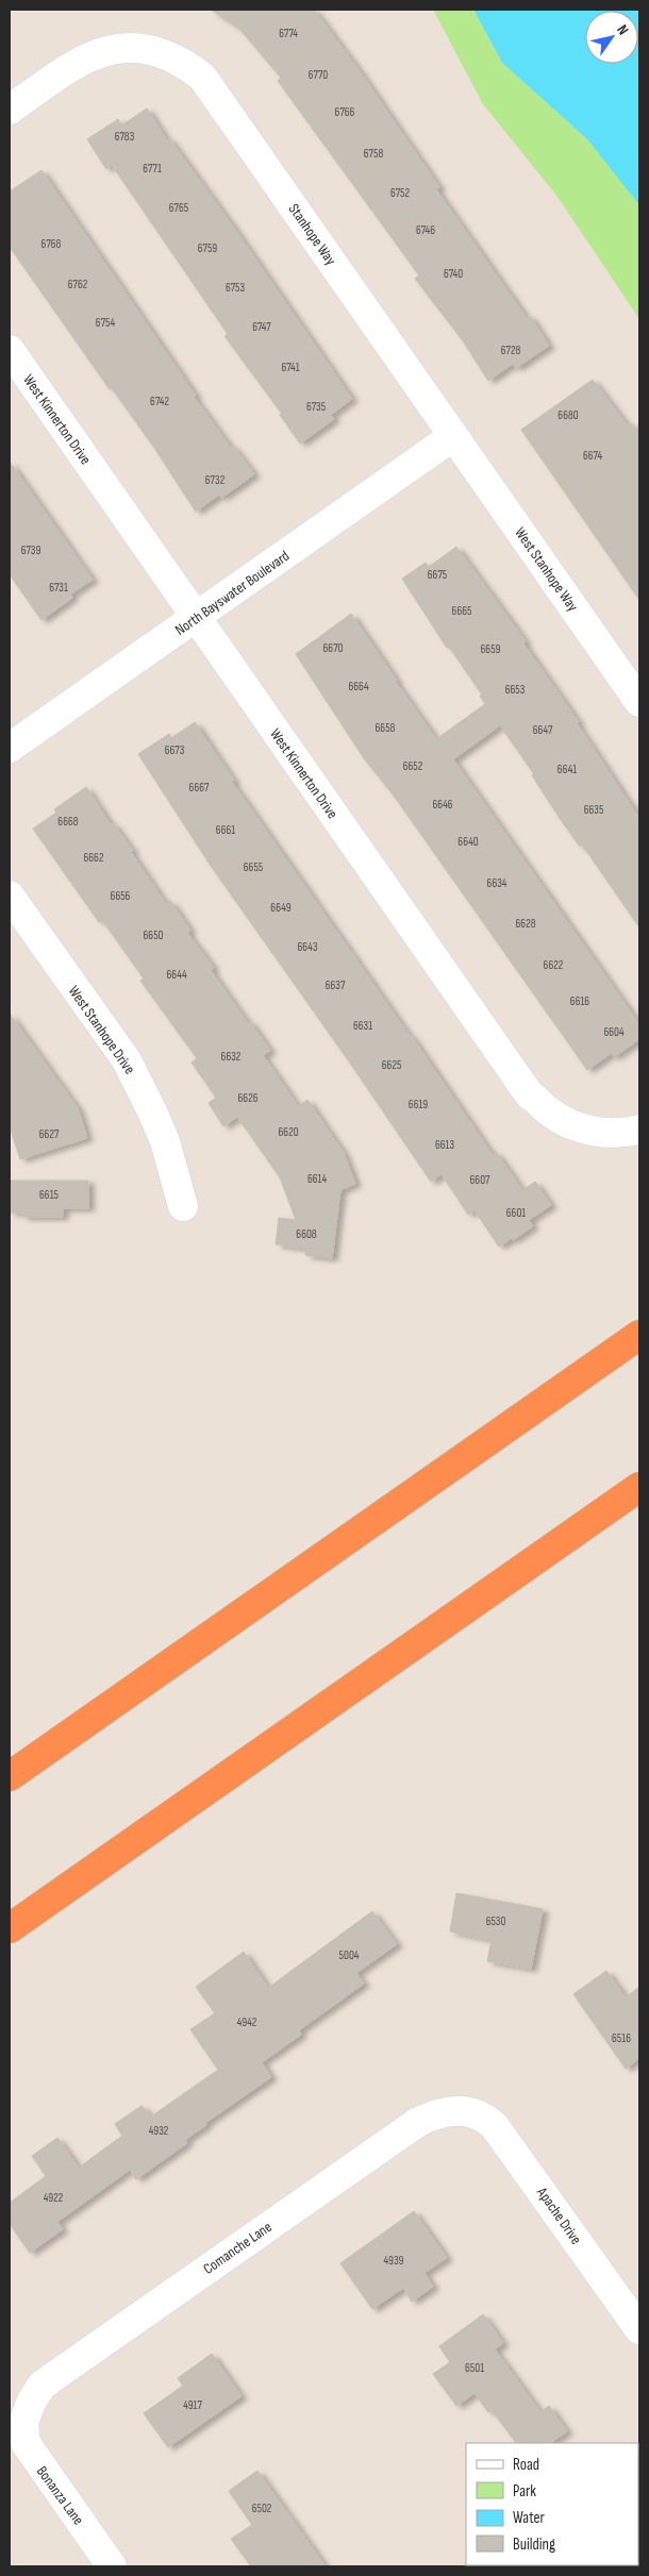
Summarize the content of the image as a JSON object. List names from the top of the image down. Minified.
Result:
{"streets":{"street":["Stanhope Way","West Kinnerton Drive","West Stanhope Way","North Bayswater Boulevard","West Stanhope Drive","Apache Drive","Comanche Lane","Bonanza Lane"]},"crossings":[["Stanhope Way","West Stanhope Way"],["Stanhope Way","North Bayswater Boulevard"],["West Kinnerton Drive","North Bayswater Boulevard"],["West Stanhope Way","North Bayswater Boulevard"],["Apache Drive","Comanche Lane"],["Comanche Lane","Bonanza Lane"]],"house_numbers":["6774","6770","6766","6783","6758","6771","6752","6765","6746","6768","6759","6740","6762","6753","6754","6747","6728","6741","6742","6735","6680","6674","6732","6739","6675","6731","6665","6670","6659","6664","6653","6658","6647","6673","6652","6641","6667","6646","6635","6668","6661","6640","6662","6655","6634","6656","6649","6628","6650","6643","6622","6644","6637","6616","6631","6604","6632","6625","6626","6619","6620","6627","6613","6614","6607","6615","6601","6608","6530","5004","4942","6516","4932","4922","4939","6501","4917","6502"],"legend":["Road","Park","Water","Building"],"north":"top right"}
